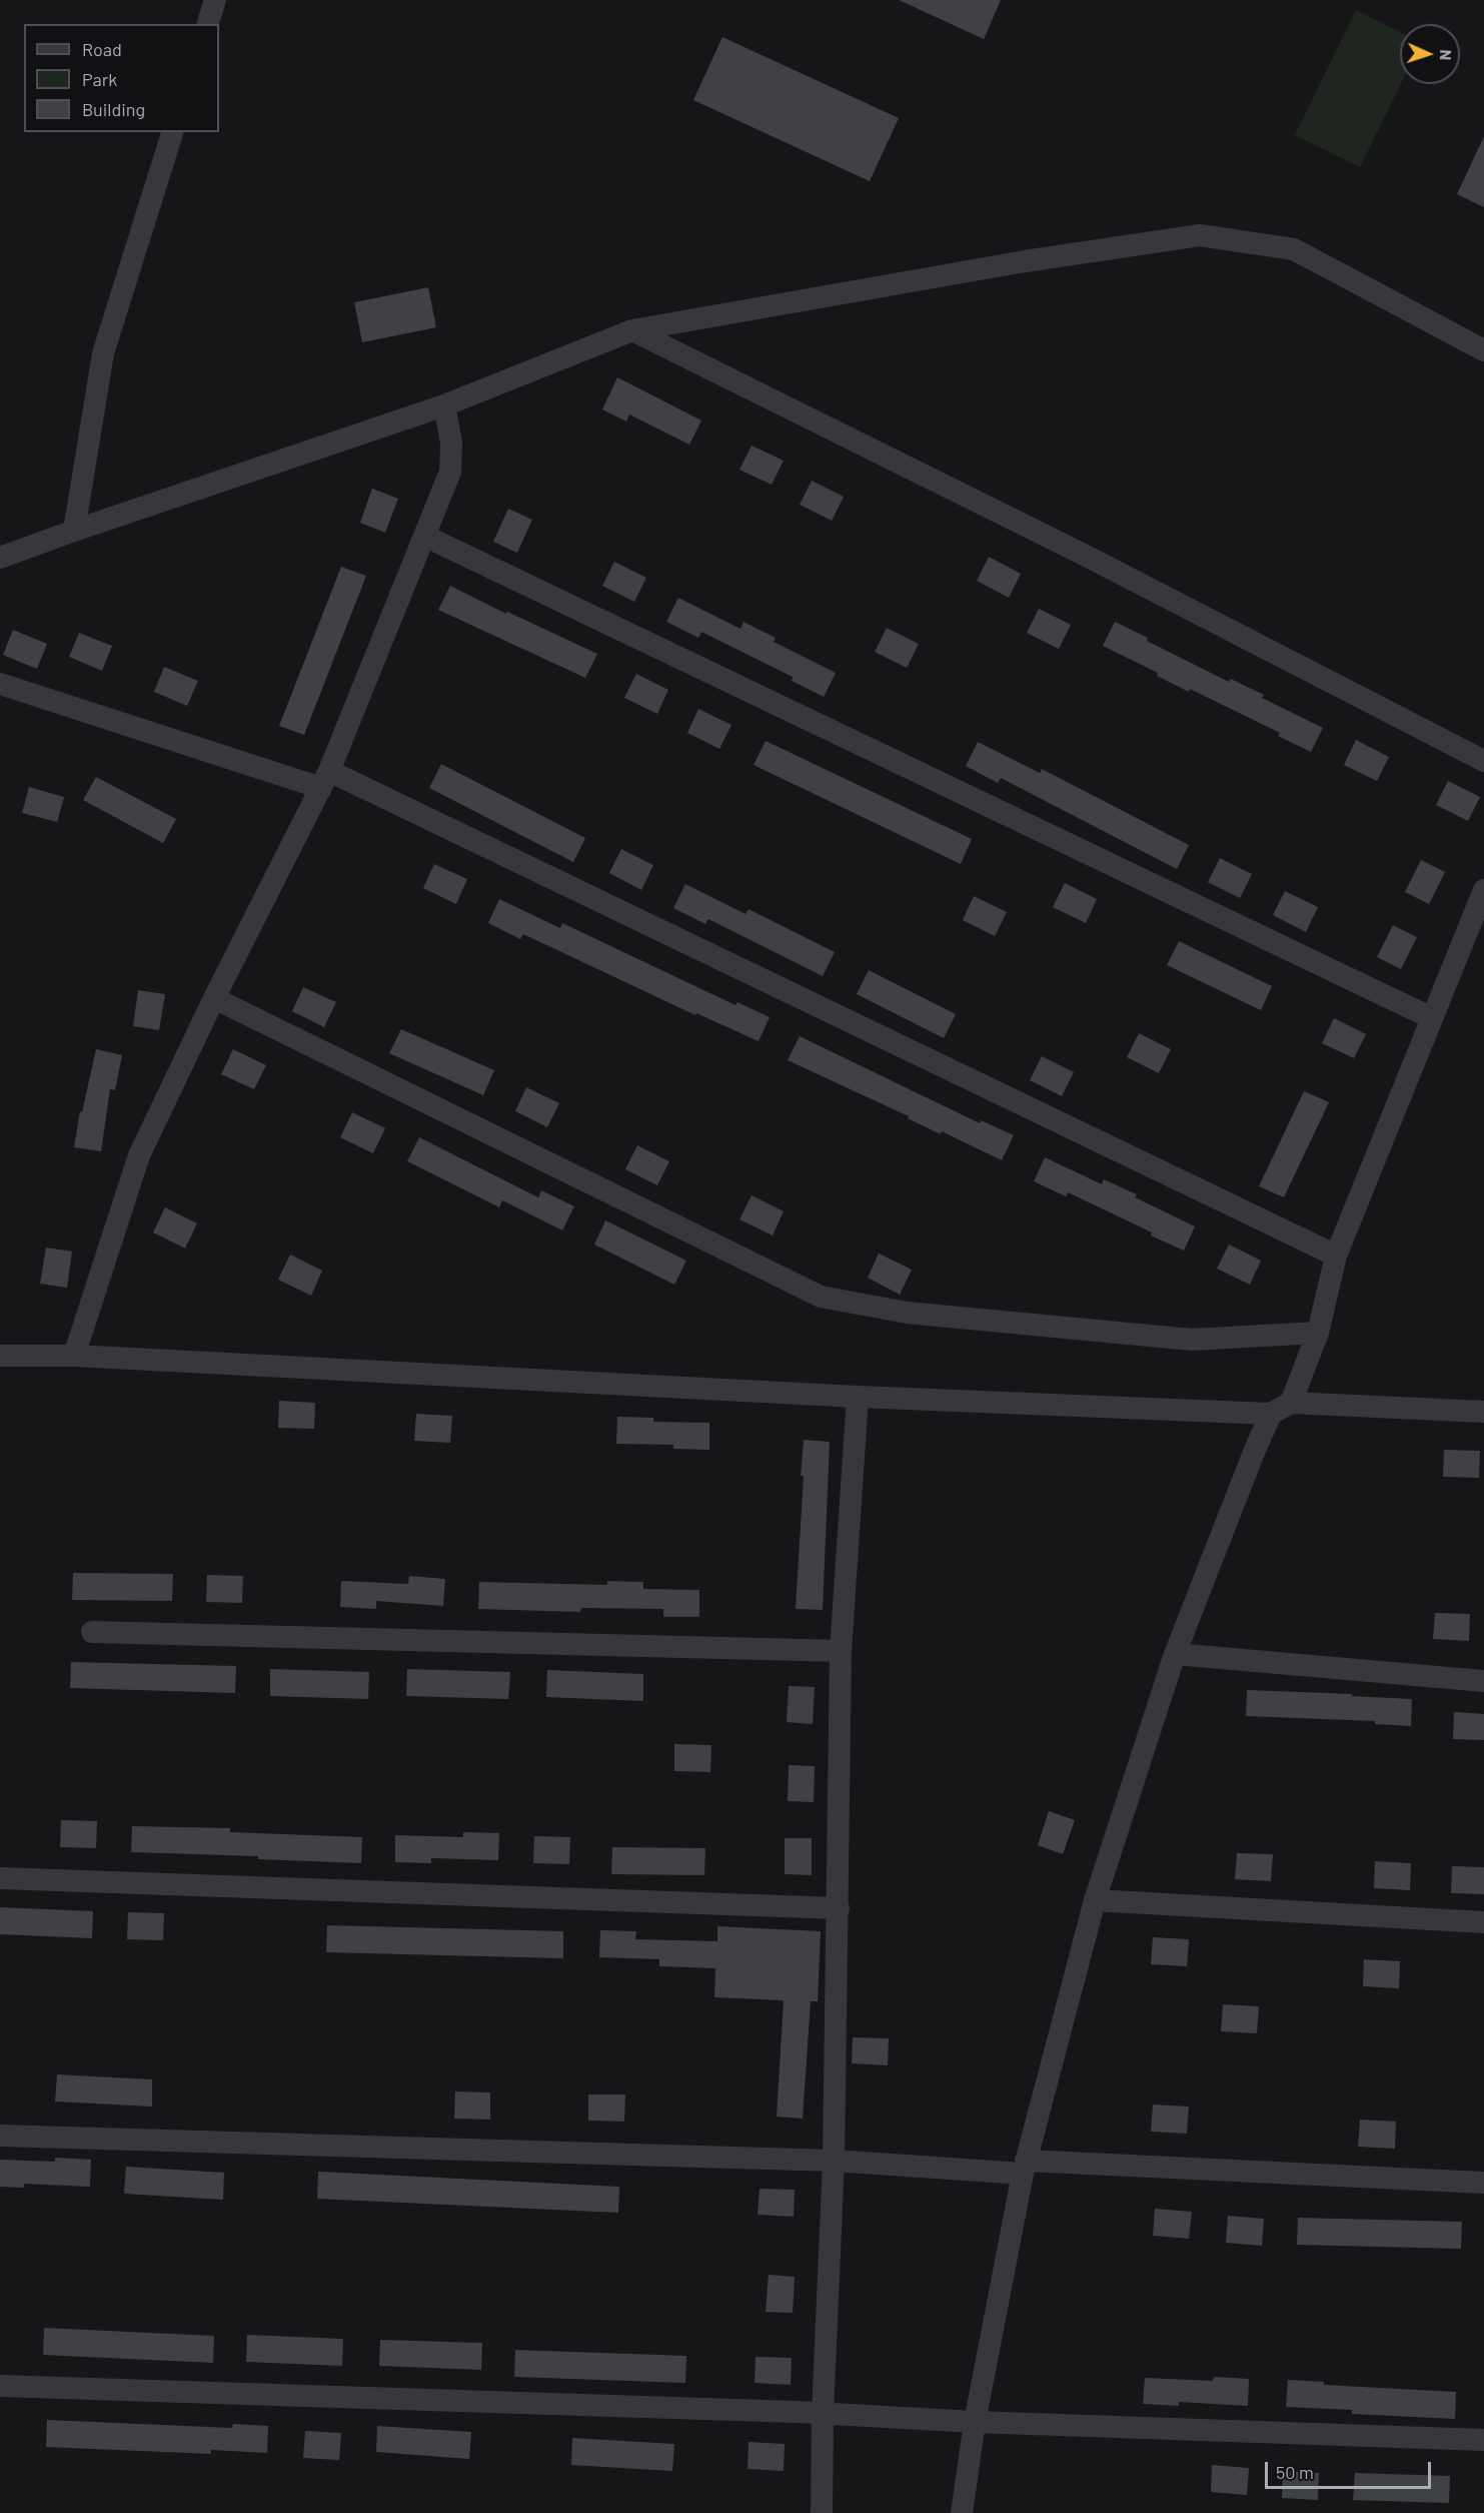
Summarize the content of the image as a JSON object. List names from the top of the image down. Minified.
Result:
{"legend":["Road","Park","Building"],"scale_bar":"50 m","north":"right"}
